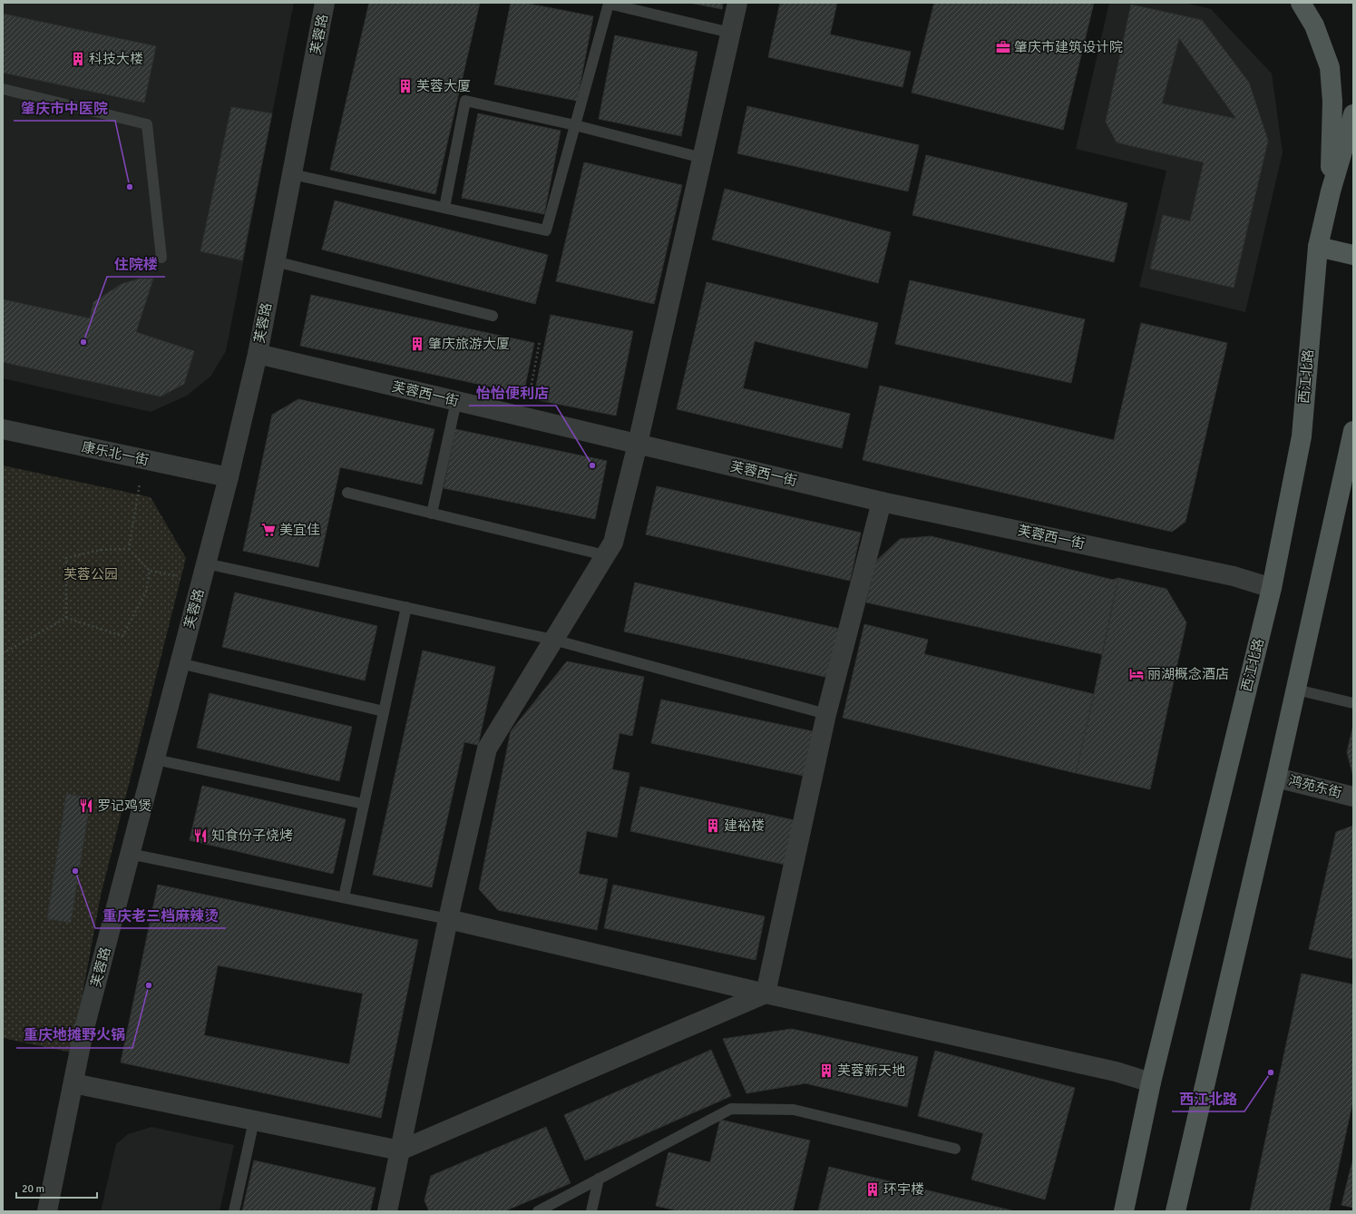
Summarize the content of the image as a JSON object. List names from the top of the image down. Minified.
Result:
{"streets":{"main road":["西江北路"],"street":["芙蓉路","芙蓉西一街","康乐北一街","鸿苑东街"]},"crossings":[["芙蓉路","芙蓉西一街"],["芙蓉路","康乐北一街"],["西江北路","芙蓉西一街"]],"parks":["芙蓉公园"],"places":{"office":["肇庆市建筑设计院"],"building":["科技大楼","芙蓉大厦","肇庆旅游大厦","建裕楼","芙蓉新天地","环宇楼"],"other":["肇庆市中医院","住院楼","怡怡便利店","重庆老三档麻辣烫","重庆地摊野火锅","西江北路"],"supermarket":["美宜佳"],"hotel":["丽湖概念酒店"],"restaurant":["罗记鸡煲","知食份子烧烤"]},"scale_bar":"20 m"}
